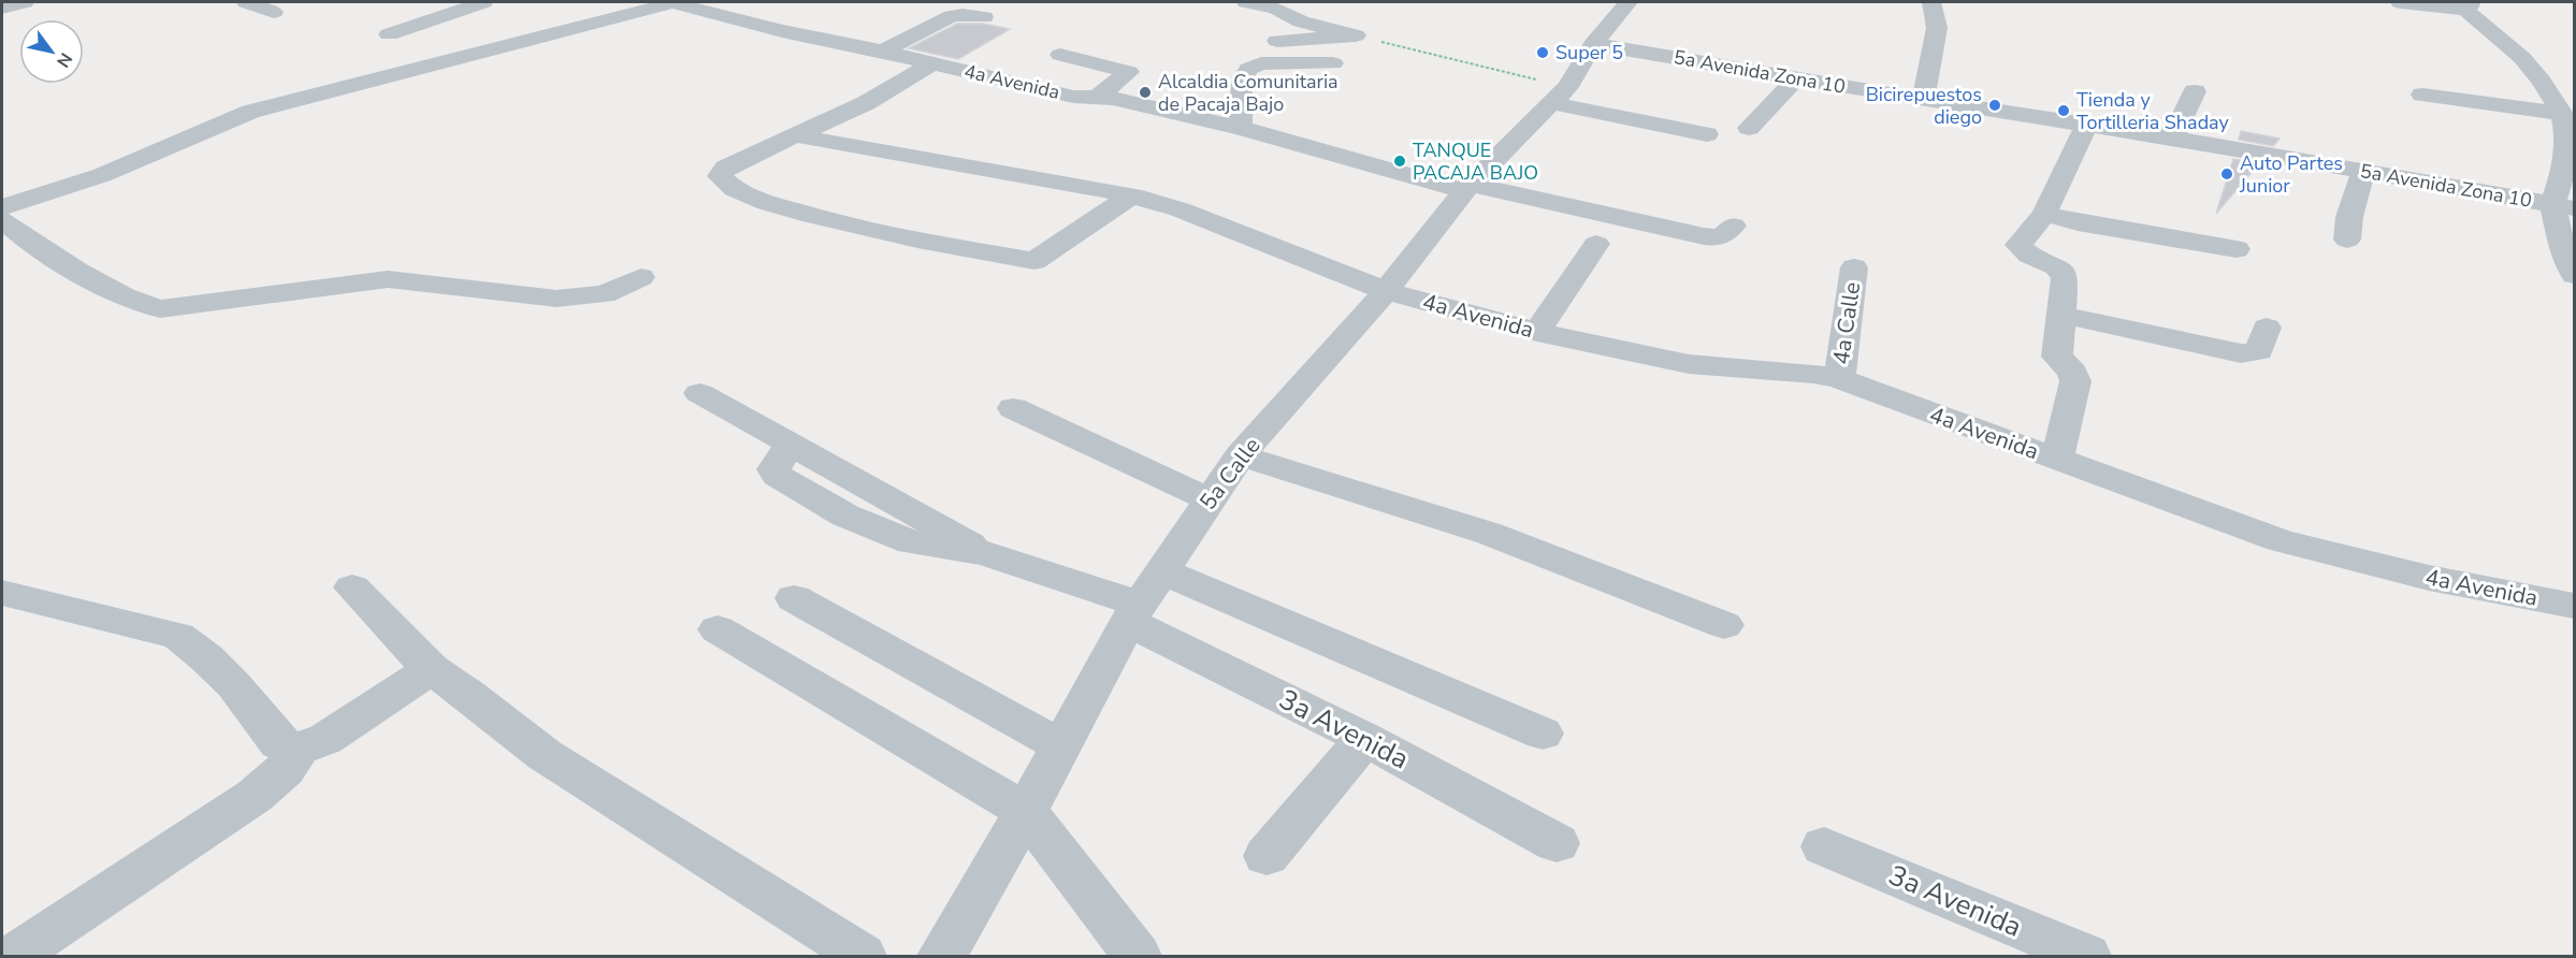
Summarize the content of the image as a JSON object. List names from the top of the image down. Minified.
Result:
{"streets":{"street":["5a Avenida Zona 10","4a Avenida","4a Calle","5a Calle","3a Avenida"]},"crossings":[["5a Avenida Zona 10","5a Calle"],["4a Avenida","4a Calle"],["4a Avenida","5a Calle"],["5a Calle","3a Avenida"]],"places":["Super 5","Alcaldia Comunitaria de Pacaja Bajo","Bicirepuestos diego","Tienda y Tortilleria Shaday","TANQUE PACAJA BAJO","Auto Partes Junior"],"north":"bottom right"}
